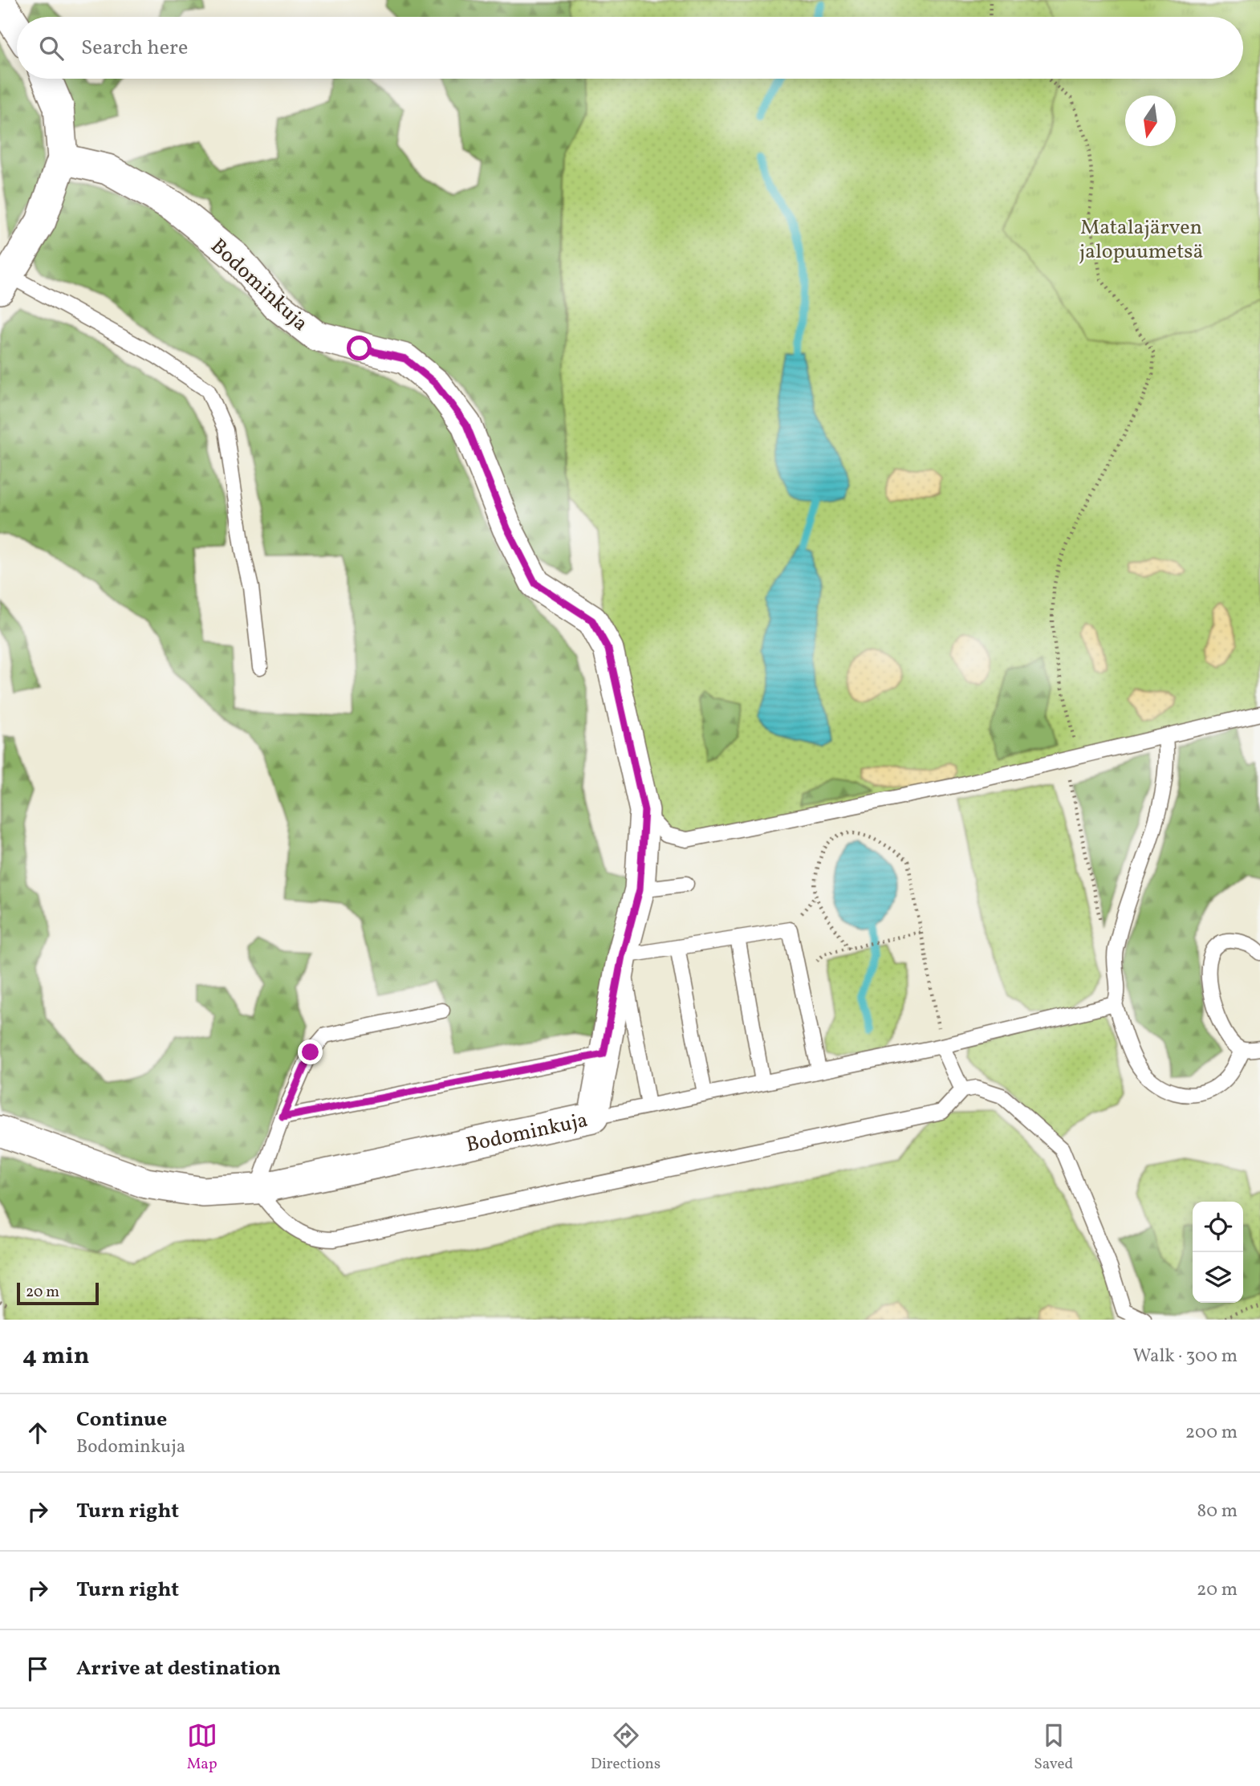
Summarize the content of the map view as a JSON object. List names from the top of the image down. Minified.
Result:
{"streets":{"street":["Bodominkuja"]},"parks":["Matalajärven jalopuumetsä"],"scale_bar":"20 m","north":"bottom","page":{"search":"Search here","scale":"20 m","heading":["4 min","Walk · 300 m"],"list":[["Continue","Bodominkuja","200 m"],["Turn right","80 m"],["Turn right","20 m"],"Arrive at destination"],"nav":["Map","Directions","Saved"]}}
